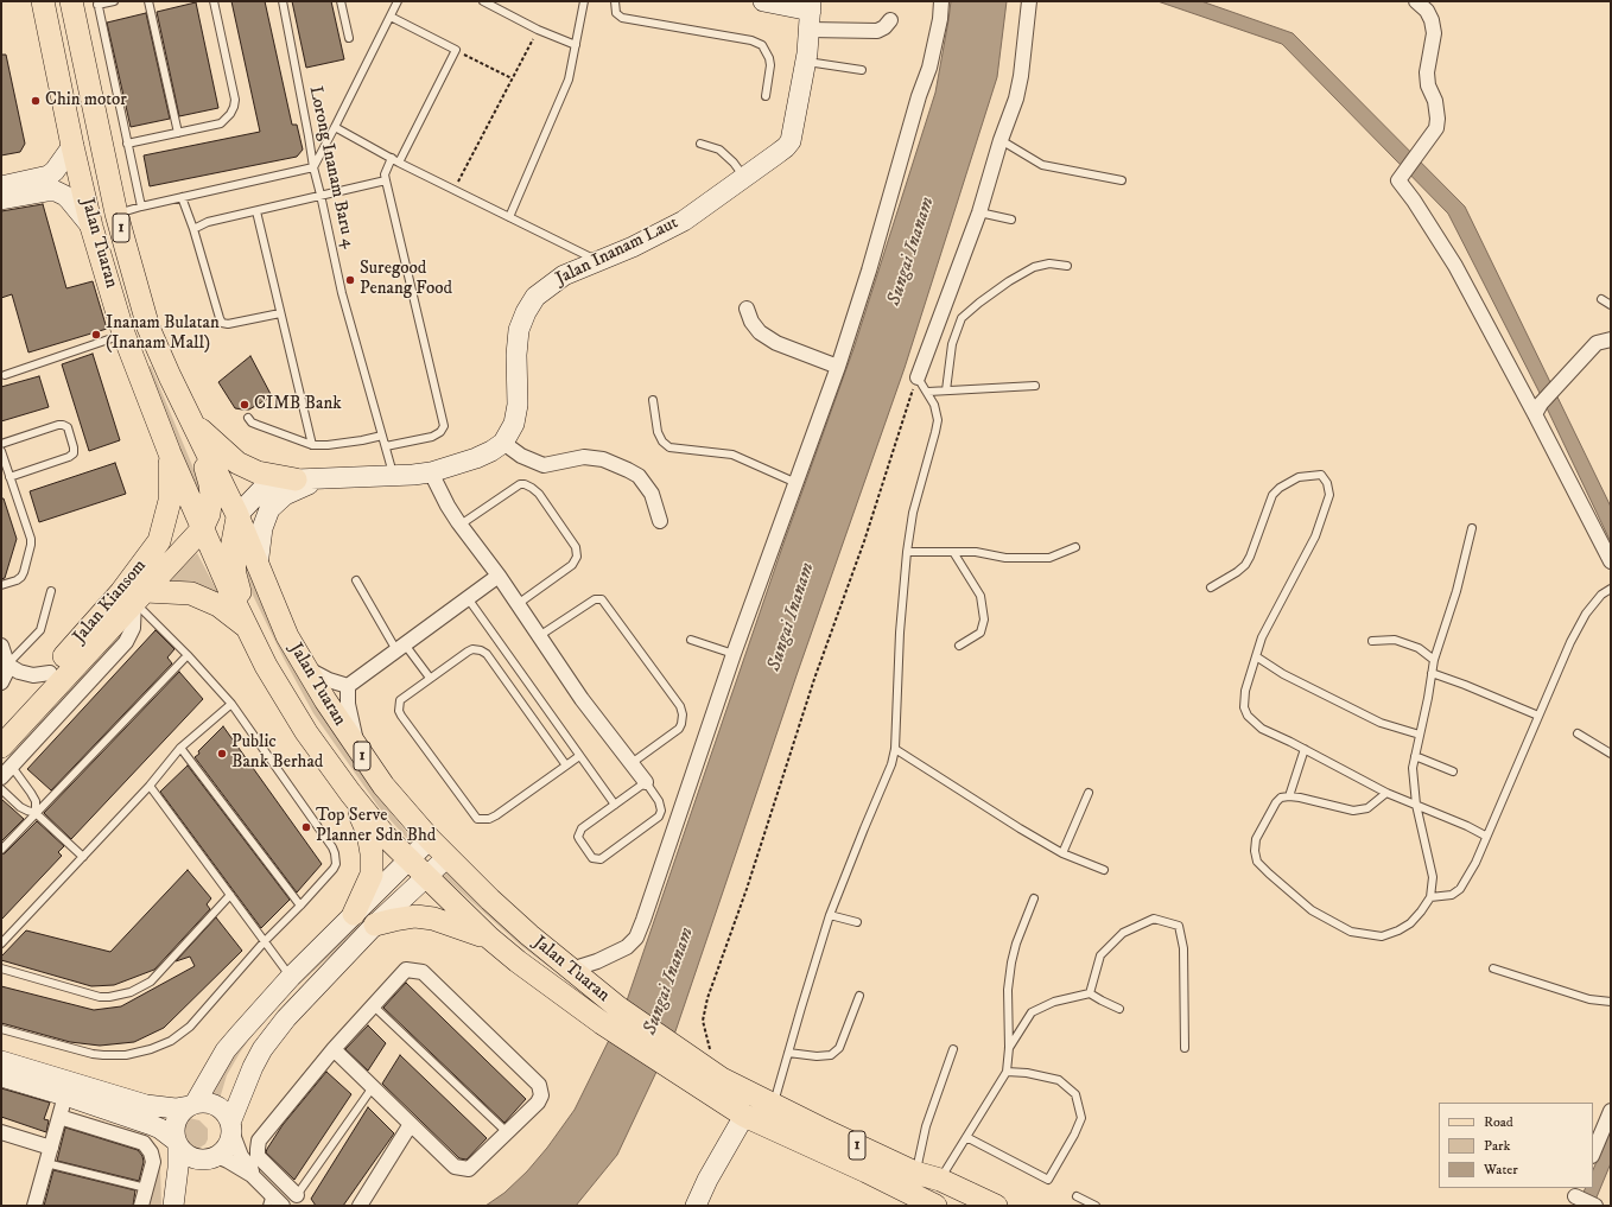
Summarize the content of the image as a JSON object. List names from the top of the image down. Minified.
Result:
{"streets":{"main road":["1","Jalan Tuaran","Jalan Kiansom"],"street":["Jalan Inanam Laut"],"lane":["Lorong Inanam Baru 4"]},"crossings":[["Jalan Tuaran","Jalan Kiansom"]],"water":["Sungai Inanam"],"places":["Chin motor","Suregood Penang Food","Inanam Bulatan (Inanam Mall)","CIMB Bank","Public Bank Berhad","Top Serve Planner Sdn Bhd"],"legend":["Road","Park","Water"]}
